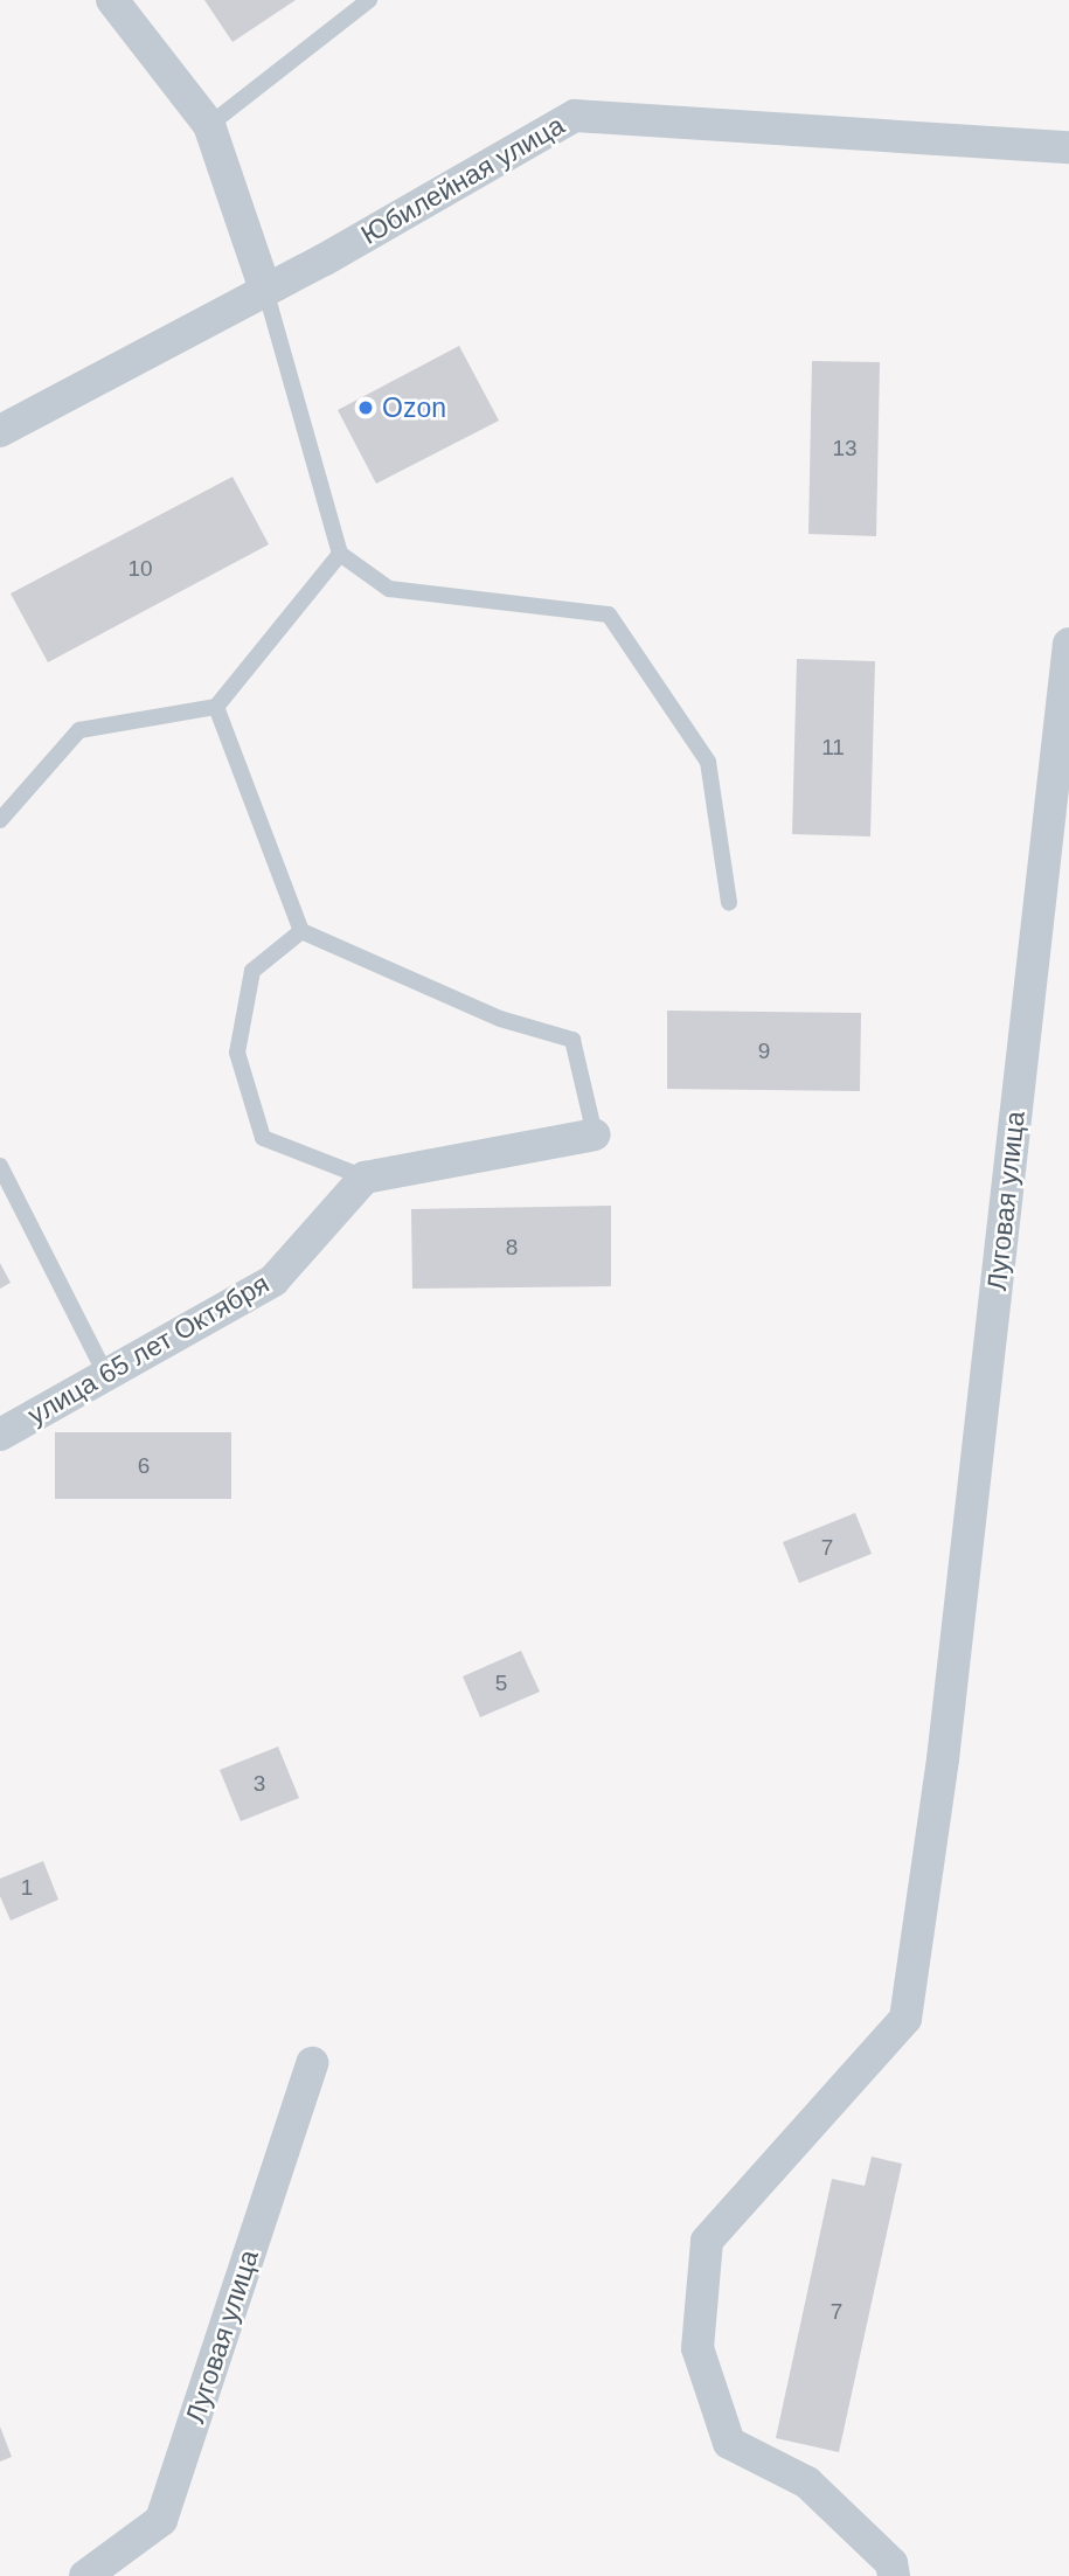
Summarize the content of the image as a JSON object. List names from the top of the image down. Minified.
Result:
{"streets":{"street":["Юбилейная улица","Луговая улица","улица 65 лет Октября"]},"places":["Ozon"],"house_numbers":["13","10","11","9","8","6","7","5","3","1","7"]}
